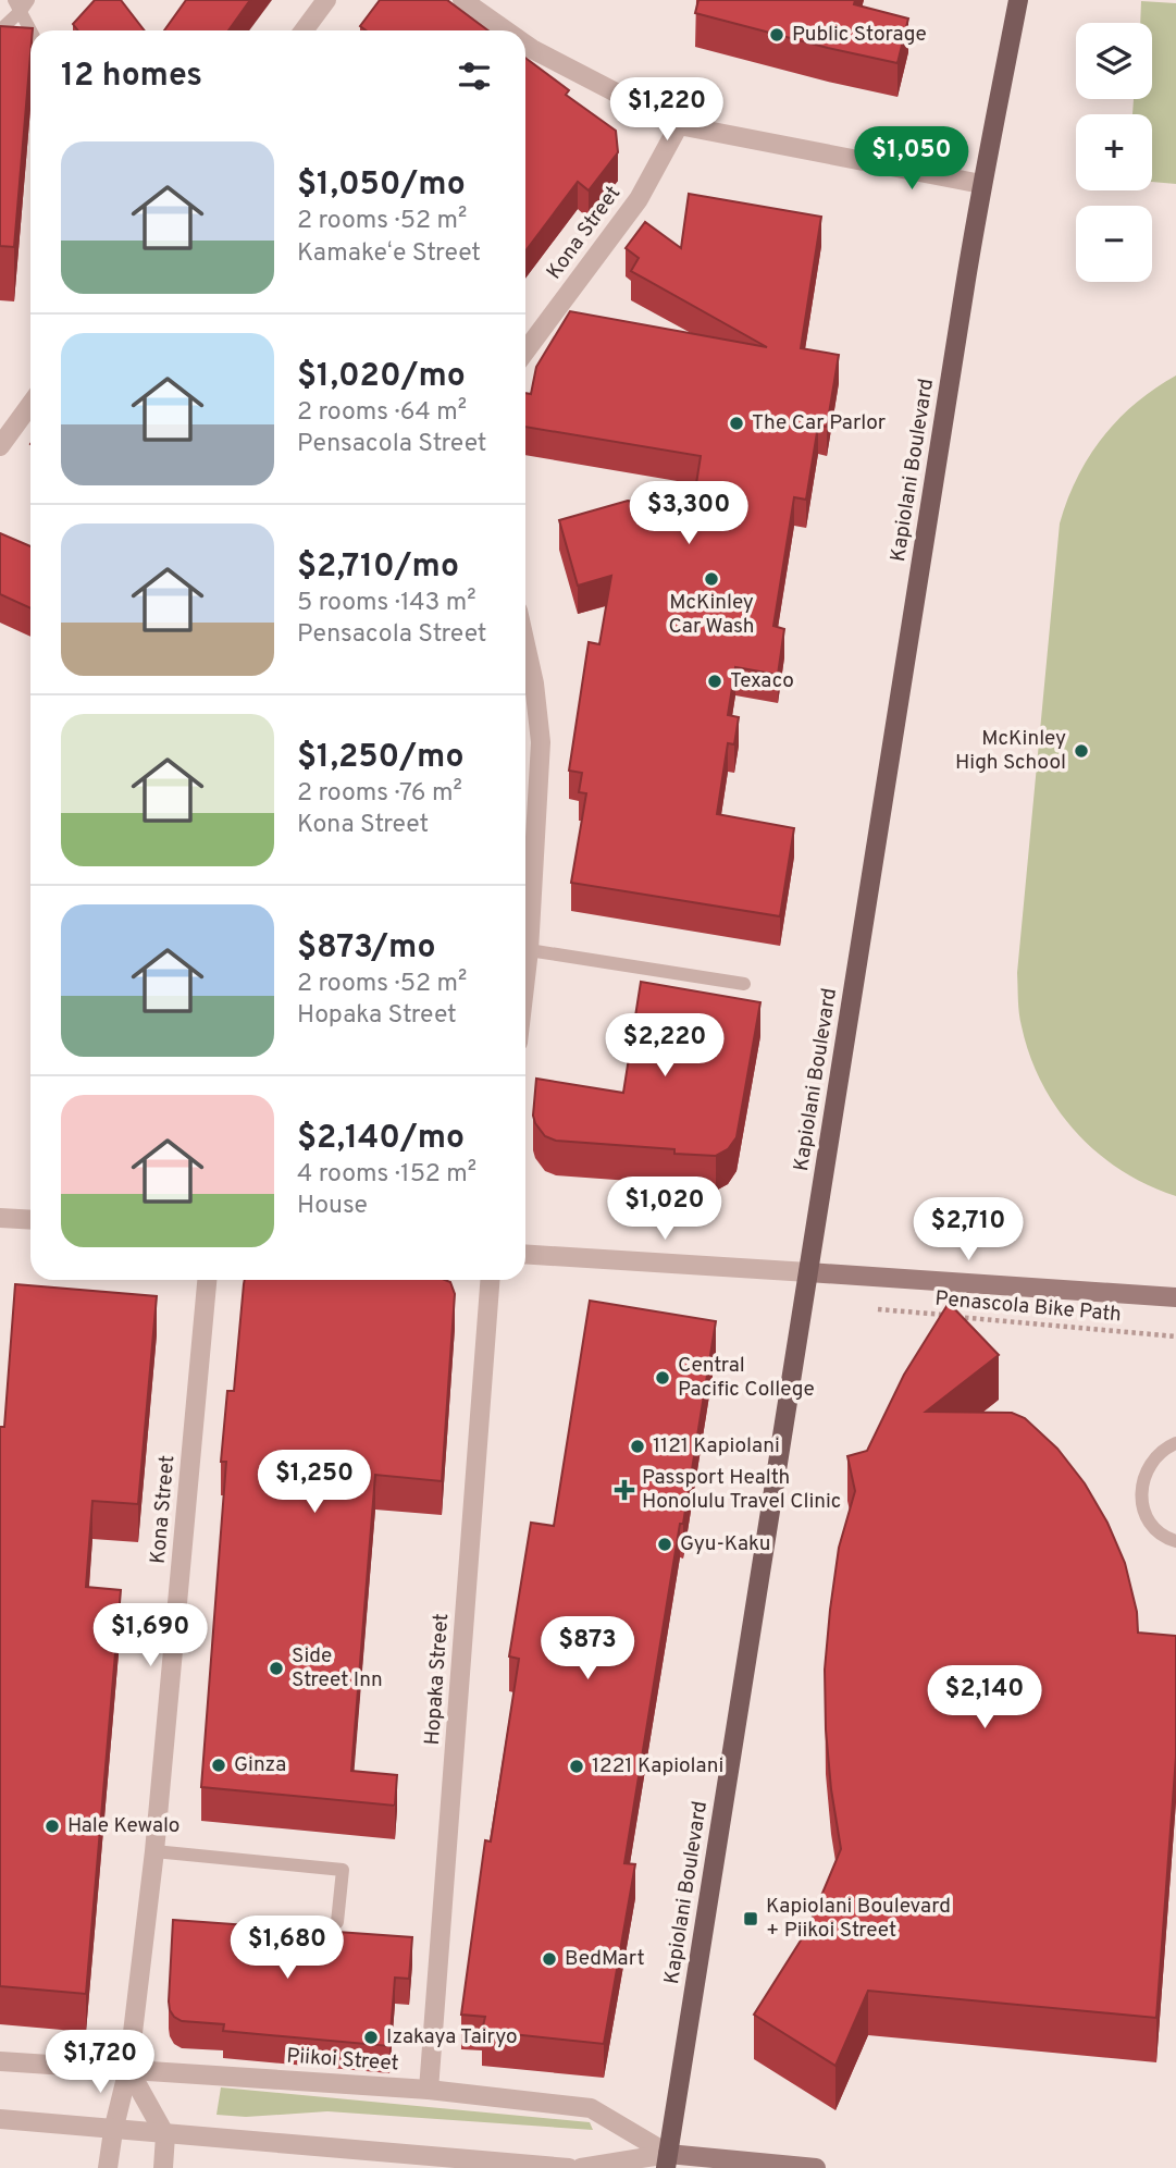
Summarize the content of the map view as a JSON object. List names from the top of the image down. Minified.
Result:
{"streets":{"main road":["Kapiolani Boulevard","Piikoi Street"],"street":["Kona Street","Hopaka Street"],"path":["Penascola Bike Path"]},"crossings":[["Kona Street","Piikoi Street"],["Kapiolani Boulevard","Piikoi Street"],["Hopaka Street","Piikoi Street"]],"places":{"other":["Public Storage","The Car Parlor","McKinley Car Wash","Texaco","McKinley High School","Central Pacific College","1121 Kapiolani","Gyu-Kaku","Side Street Inn","Ginza","1221 Kapiolani","Hale Kewalo","BedMart","Izakaya Tairyo"],"health":["Passport Health Honolulu Travel Clinic"],"transit":["Kapiolani Boulevard + Piikoi Street"]},"page":{"map_buttons":["+","−"],"heading":"12 homes","price":["$1,220","$1,050","$3,300","$2,220","$1,020","$2,710","$1,250","$1,690","$873","$2,140","$1,680","$1,720"],"list":[{"name":"$1,050/mo","note":"2 rooms · 52 m² · Kamakeʻe Street"},{"name":"$1,020/mo","note":"2 rooms · 64 m² · Pensacola Street"},{"name":"$2,710/mo","note":"5 rooms · 143 m² · Pensacola Street"},{"name":"$1,250/mo","note":"2 rooms · 76 m² · Kona Street"},{"name":"$873/mo","note":"2 rooms · 52 m² · Hopaka Street"},{"name":"$2,140/mo","note":"4 rooms · 152 m² · House"}]}}
